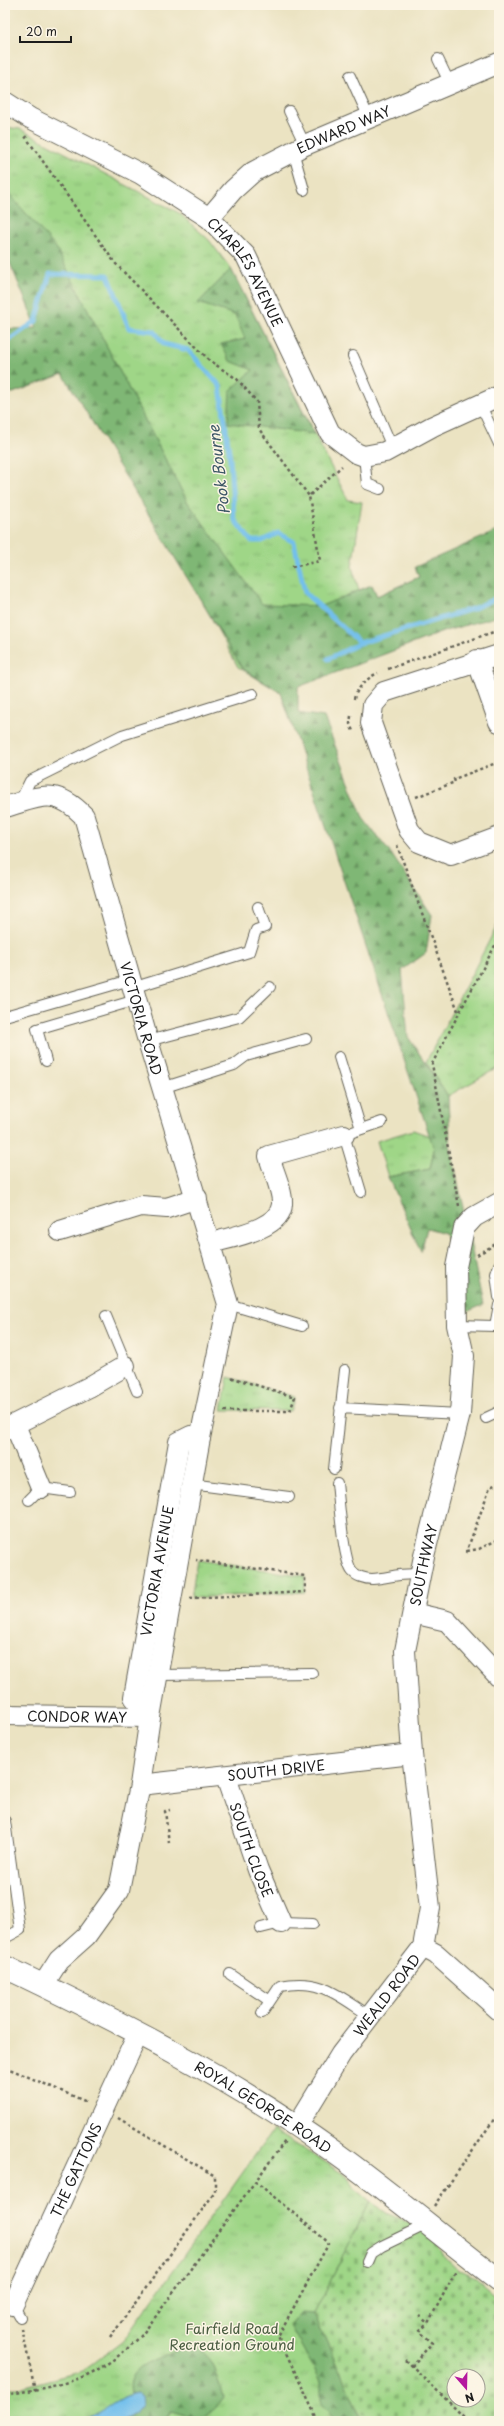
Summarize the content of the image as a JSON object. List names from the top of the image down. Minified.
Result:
{"streets":{"street":["EDWARD WAY","CHARLES AVENUE","VICTORIA ROAD","SOUTHWAY","VICTORIA AVENUE","CONDOR WAY","SOUTH DRIVE","SOUTH CLOSE","WEALD ROAD","ROYAL GEORGE ROAD","THE GATTONS"]},"crossings":[["EDWARD WAY","CHARLES AVENUE"],["VICTORIA ROAD","VICTORIA AVENUE"],["SOUTHWAY","SOUTH DRIVE"],["SOUTHWAY","WEALD ROAD"],["VICTORIA AVENUE","CONDOR WAY"],["VICTORIA AVENUE","SOUTH DRIVE"],["VICTORIA AVENUE","ROYAL GEORGE ROAD"],["SOUTH DRIVE","SOUTH CLOSE"],["WEALD ROAD","ROYAL GEORGE ROAD"],["ROYAL GEORGE ROAD","THE GATTONS"]],"water":["Pook Bourne"],"parks":["Fairfield Road Recreation Ground"],"scale_bar":"20 m","north":"bottom"}
